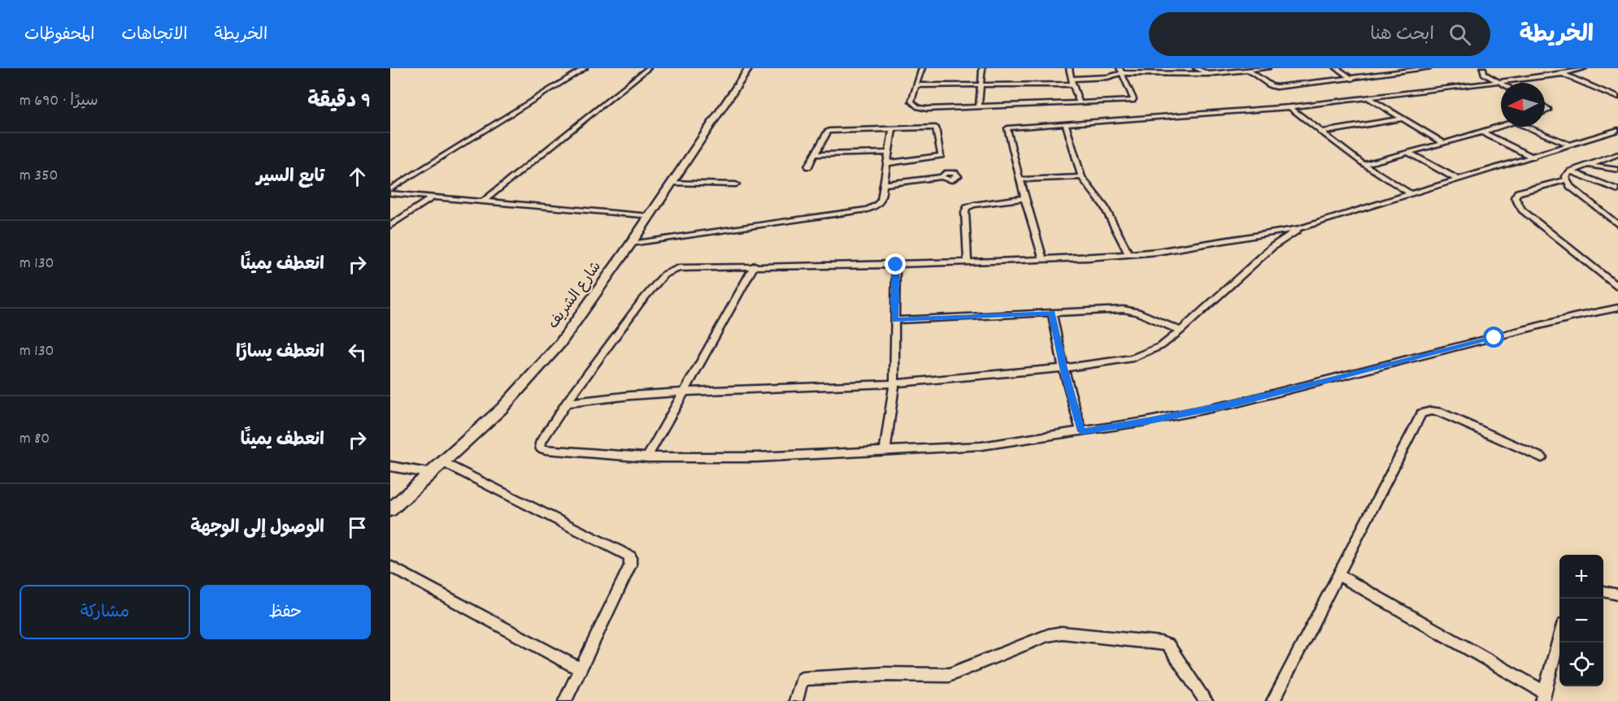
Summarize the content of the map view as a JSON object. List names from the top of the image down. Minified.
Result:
{"streets":{"main road":["شارع الشريف"]},"north":"left","page":{"header":"الخريطة","search":"ابحث هنا","nav":["الخريطة","الاتجاهات","المحفوظات"],"heading":["9 دقيقة","سيرًا · 690 m"],"list":[["تابع السير","350 m"],["انعطف يمينًا","130 m"],["انعطف يسارًا","130 m"],["انعطف يمينًا","80 m"],"الوصول إلى الوجهة"],"map_buttons":["+","−"],"buttons":["حفظ","مشاركة"]}}
